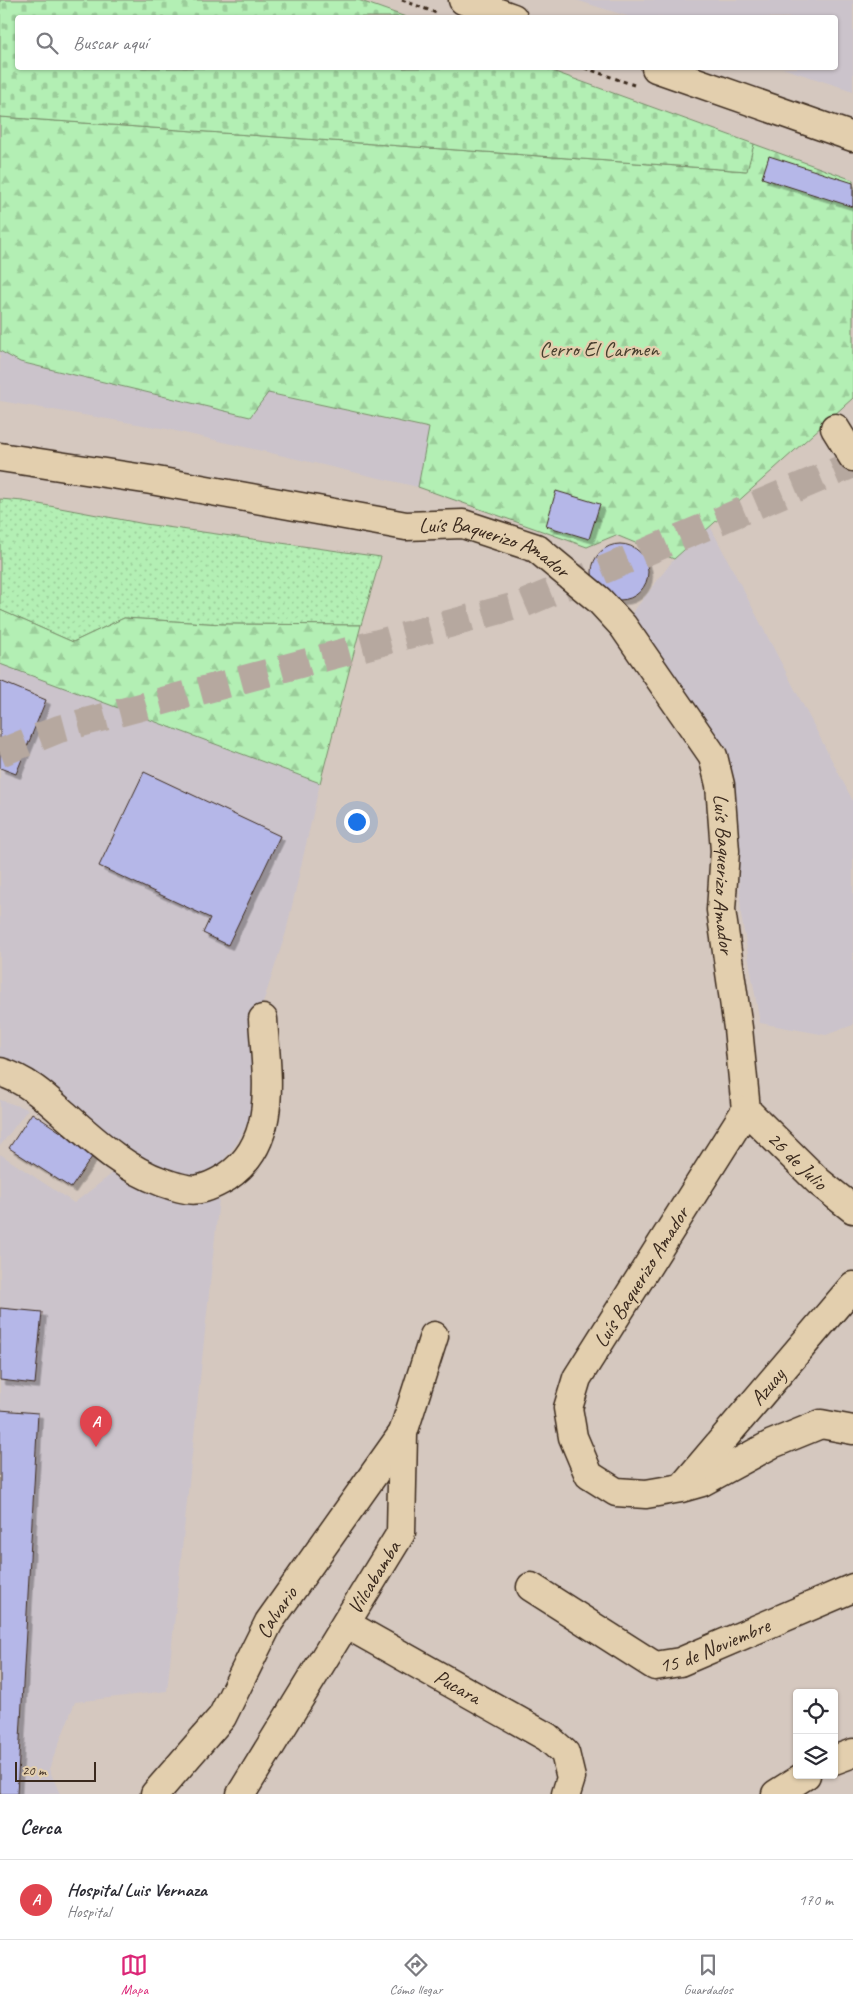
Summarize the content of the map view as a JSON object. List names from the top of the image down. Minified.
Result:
{"streets":{"street":["Luís Baquerizo Amador","26 de Julio","Azuay","Vilcabamba","Calvario","15 de Noviembre","Pucara"]},"crossings":[["Luís Baquerizo Amador","26 de Julio"],["Luís Baquerizo Amador","Azuay"],["Vilcabamba","Calvario"],["Vilcabamba","Pucara"]],"parks":["Cerro El Carmen"],"scale_bar":"20 m","page":{"search":"Buscar aquí","pins":"A","scale":"20 m","heading":"Cerca","list":[{"mark":"A","name":"Hospital Luis Vernaza","note":"Hospital","value":"170 m"}],"nav":["Mapa","Cómo llegar","Guardados"]}}
